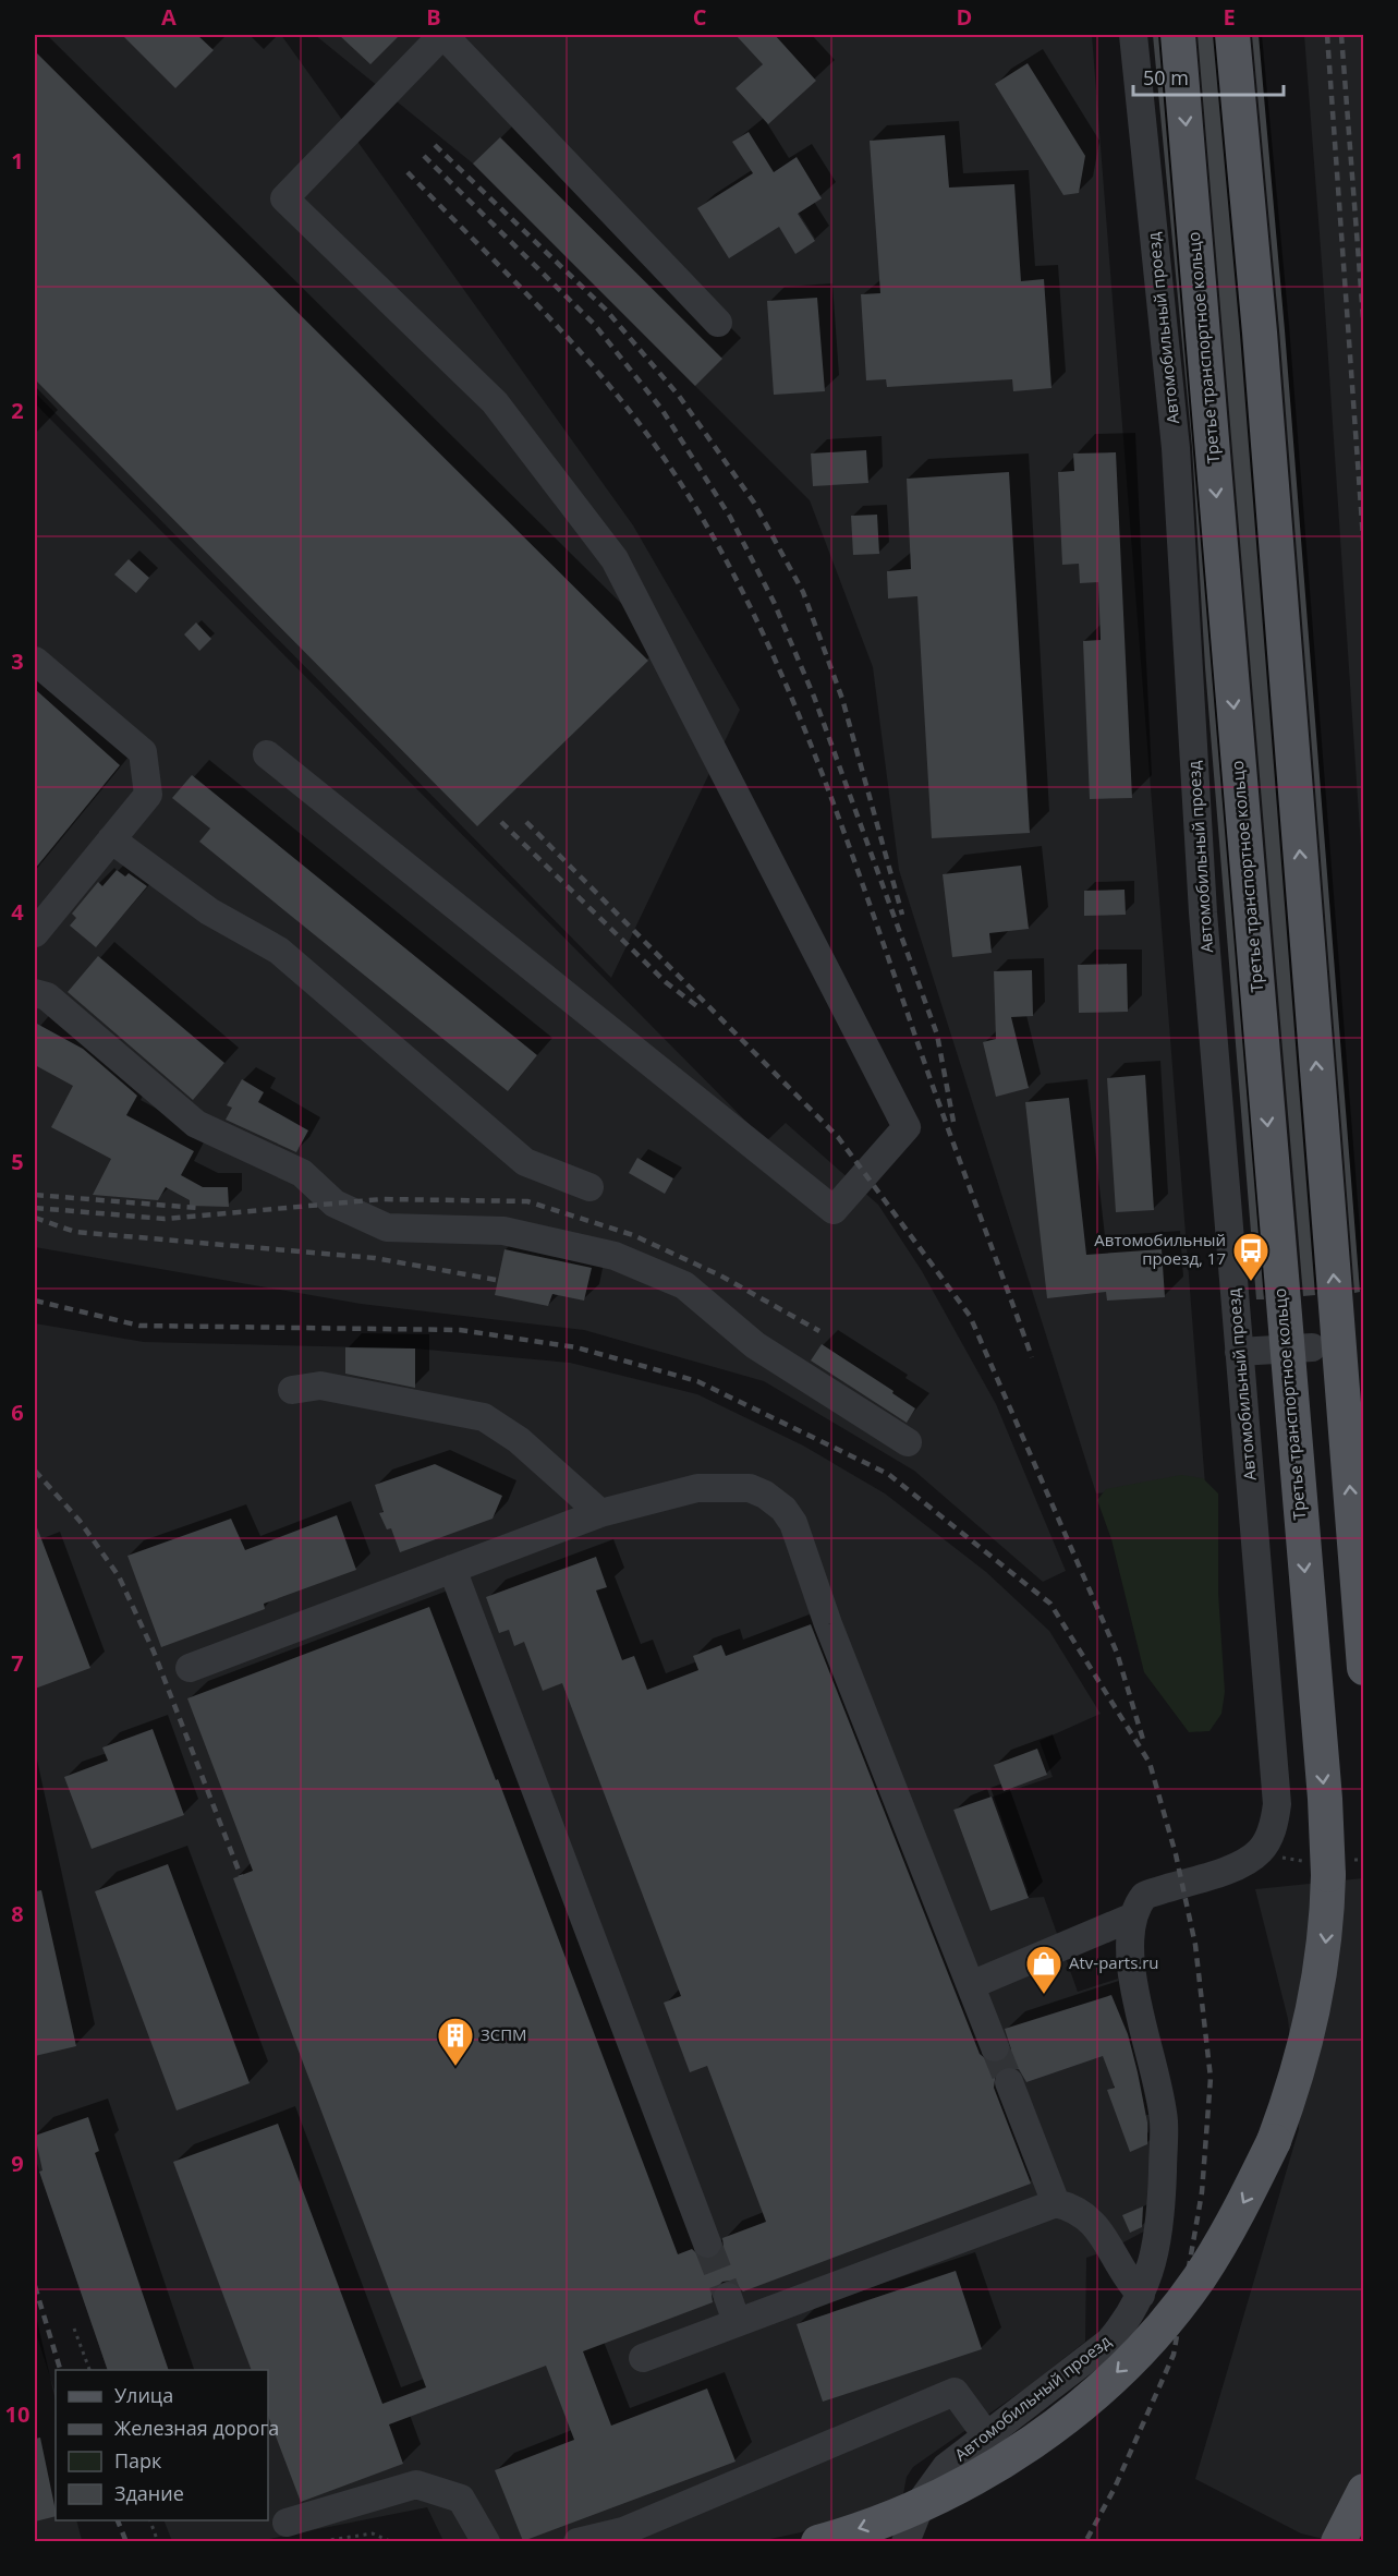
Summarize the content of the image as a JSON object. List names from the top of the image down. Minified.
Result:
{"streets":{"main road":["Третье транспортное кольцо"],"street":["Автомобильный проезд"]},"places":{"bus stop":["Автомобильный проезд, 17"],"shop":["Atv-parts.ru"],"building":["ЗСПМ"]},"legend":["Улица","Железная дорога","Парк","Здание"],"scale_bar":"50 m","grid":{"columns":["A","B","C","D","E"],"rows":["1","2","3","4","5","6","7","8","9","10"]}}
